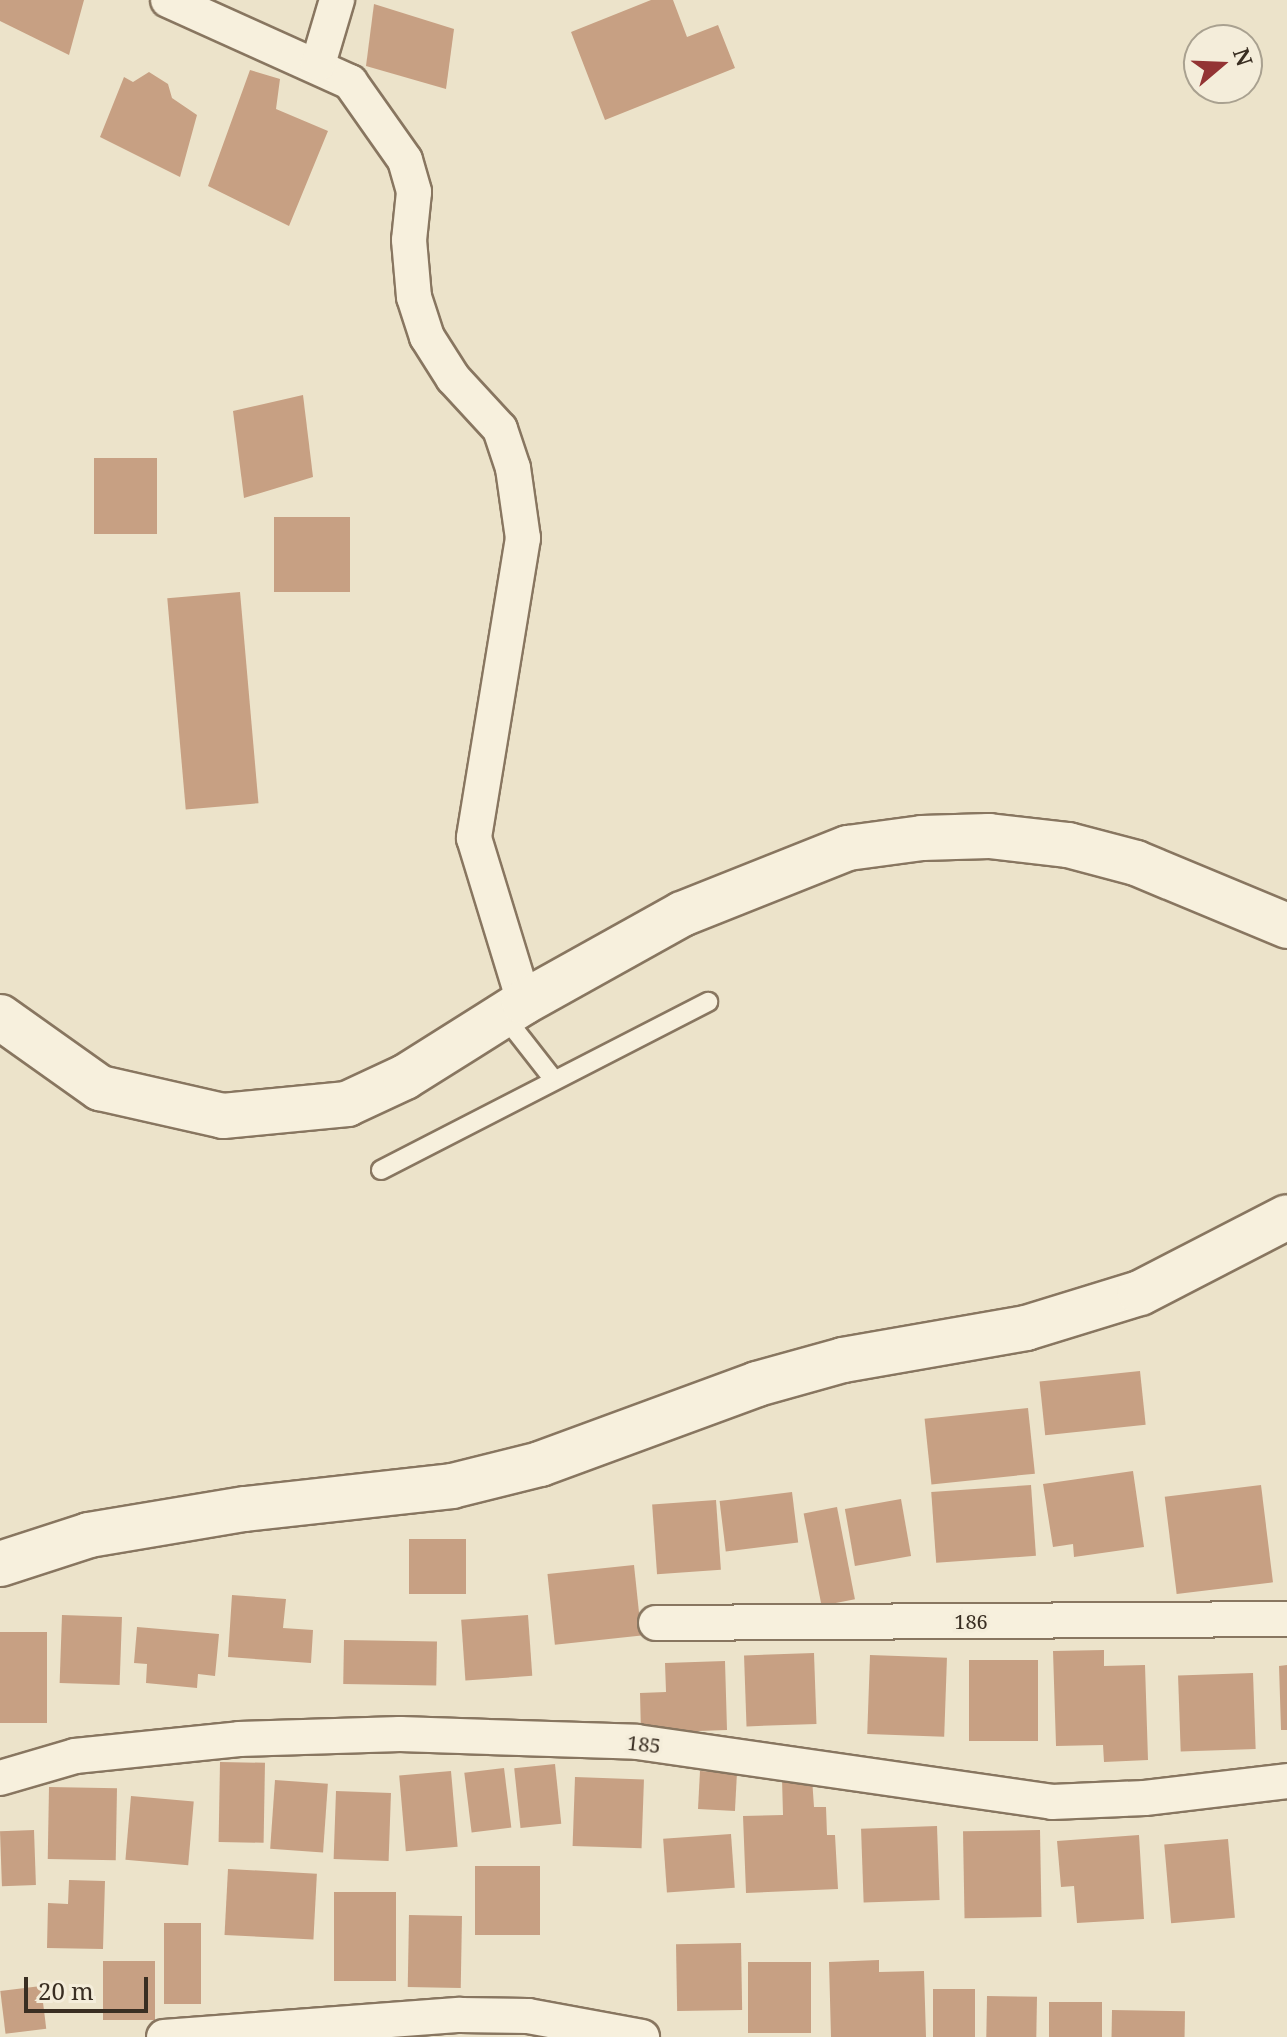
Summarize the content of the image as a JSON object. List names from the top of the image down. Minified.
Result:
{"streets":{"street":["186","185"]},"scale_bar":"20 m","north":"right"}
